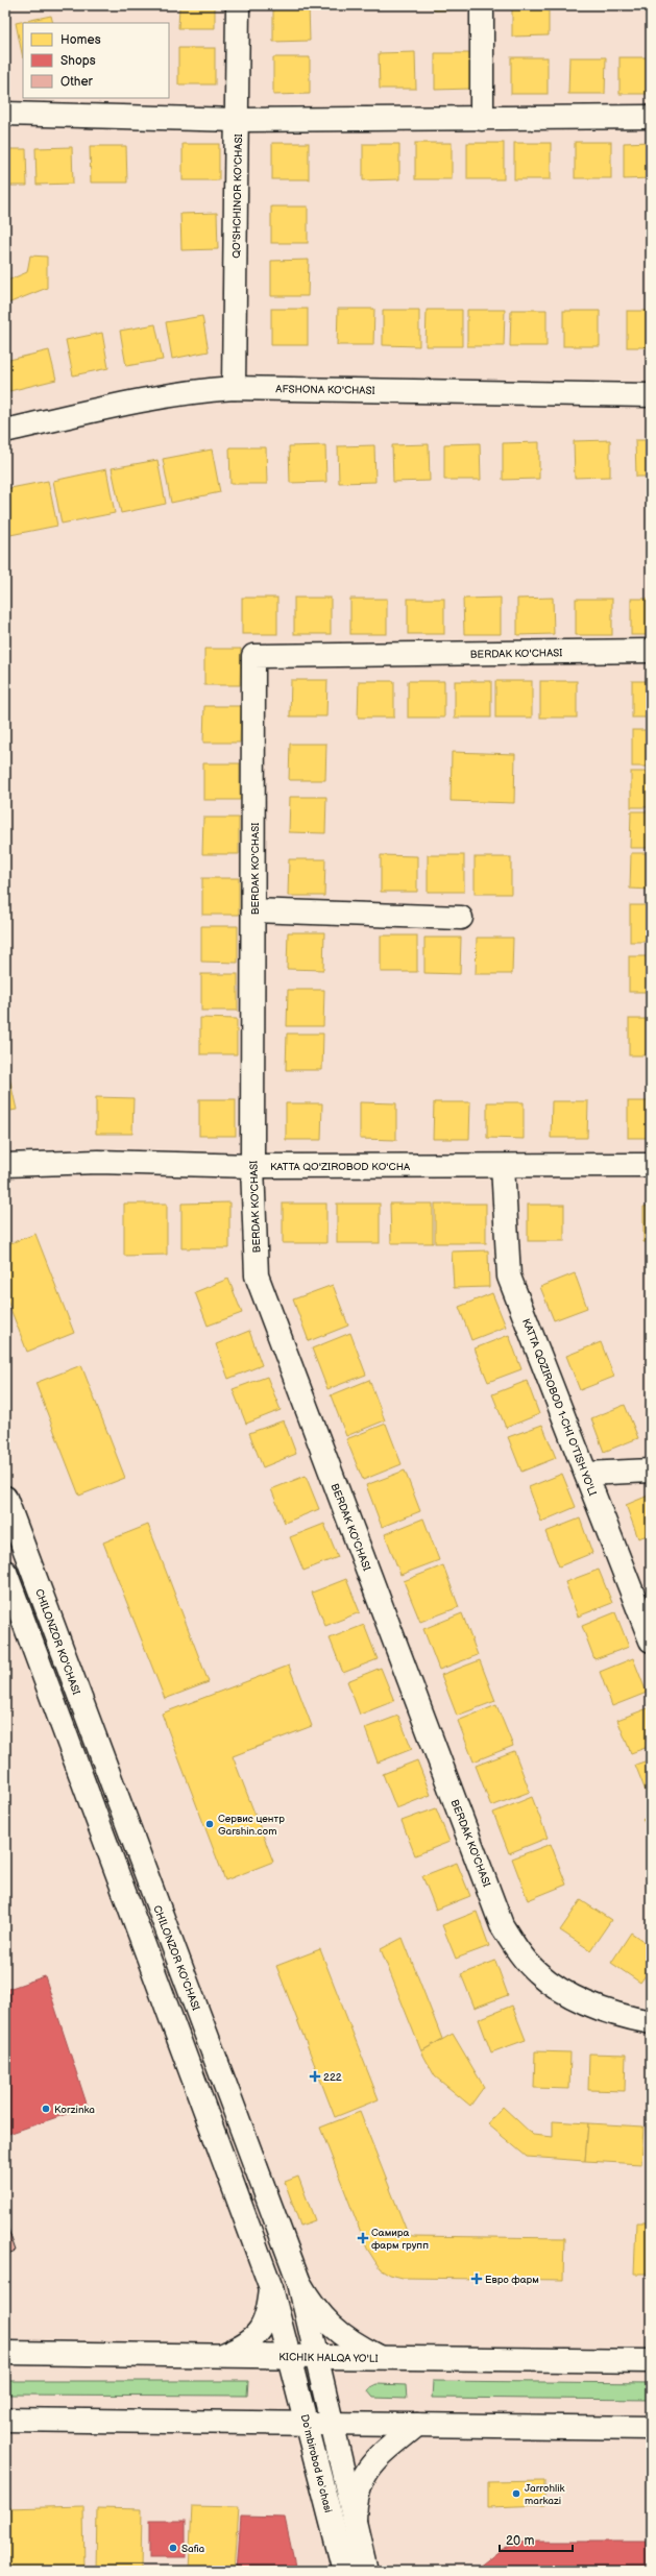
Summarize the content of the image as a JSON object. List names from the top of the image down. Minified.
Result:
{"streets":{"main road":["QO'SHCHINOR KO'CHASI","AFSHONA KO'CHASI","BERDAK KO'CHASI","KATTA QO'ZIROBOD KO'CHA","KATTA QOZIROBOD 1-CHI O'TISH YO'LI","CHILONZOR KO'CHASI","KICHIK HALQA YO'LI","Doʻmbirobod koʻchasi"]},"crossings":[["QO'SHCHINOR KO'CHASI","AFSHONA KO'CHASI"],["BERDAK KO'CHASI","KATTA QO'ZIROBOD KO'CHA"],["KATTA QO'ZIROBOD KO'CHA","KATTA QOZIROBOD 1-CHI O'TISH YO'LI"],["CHILONZOR KO'CHASI","KICHIK HALQA YO'LI"],["KICHIK HALQA YO'LI","Doʻmbirobod koʻchasi"]],"places":{"other":["Сервис центр Garshin.com","Korzinka","Jarrohlik markazi","Safia"],"health":["222","Самира фарм групп","Евро фарм"]},"legend":["Homes","Shops","Other"],"scale_bar":"20 m"}
